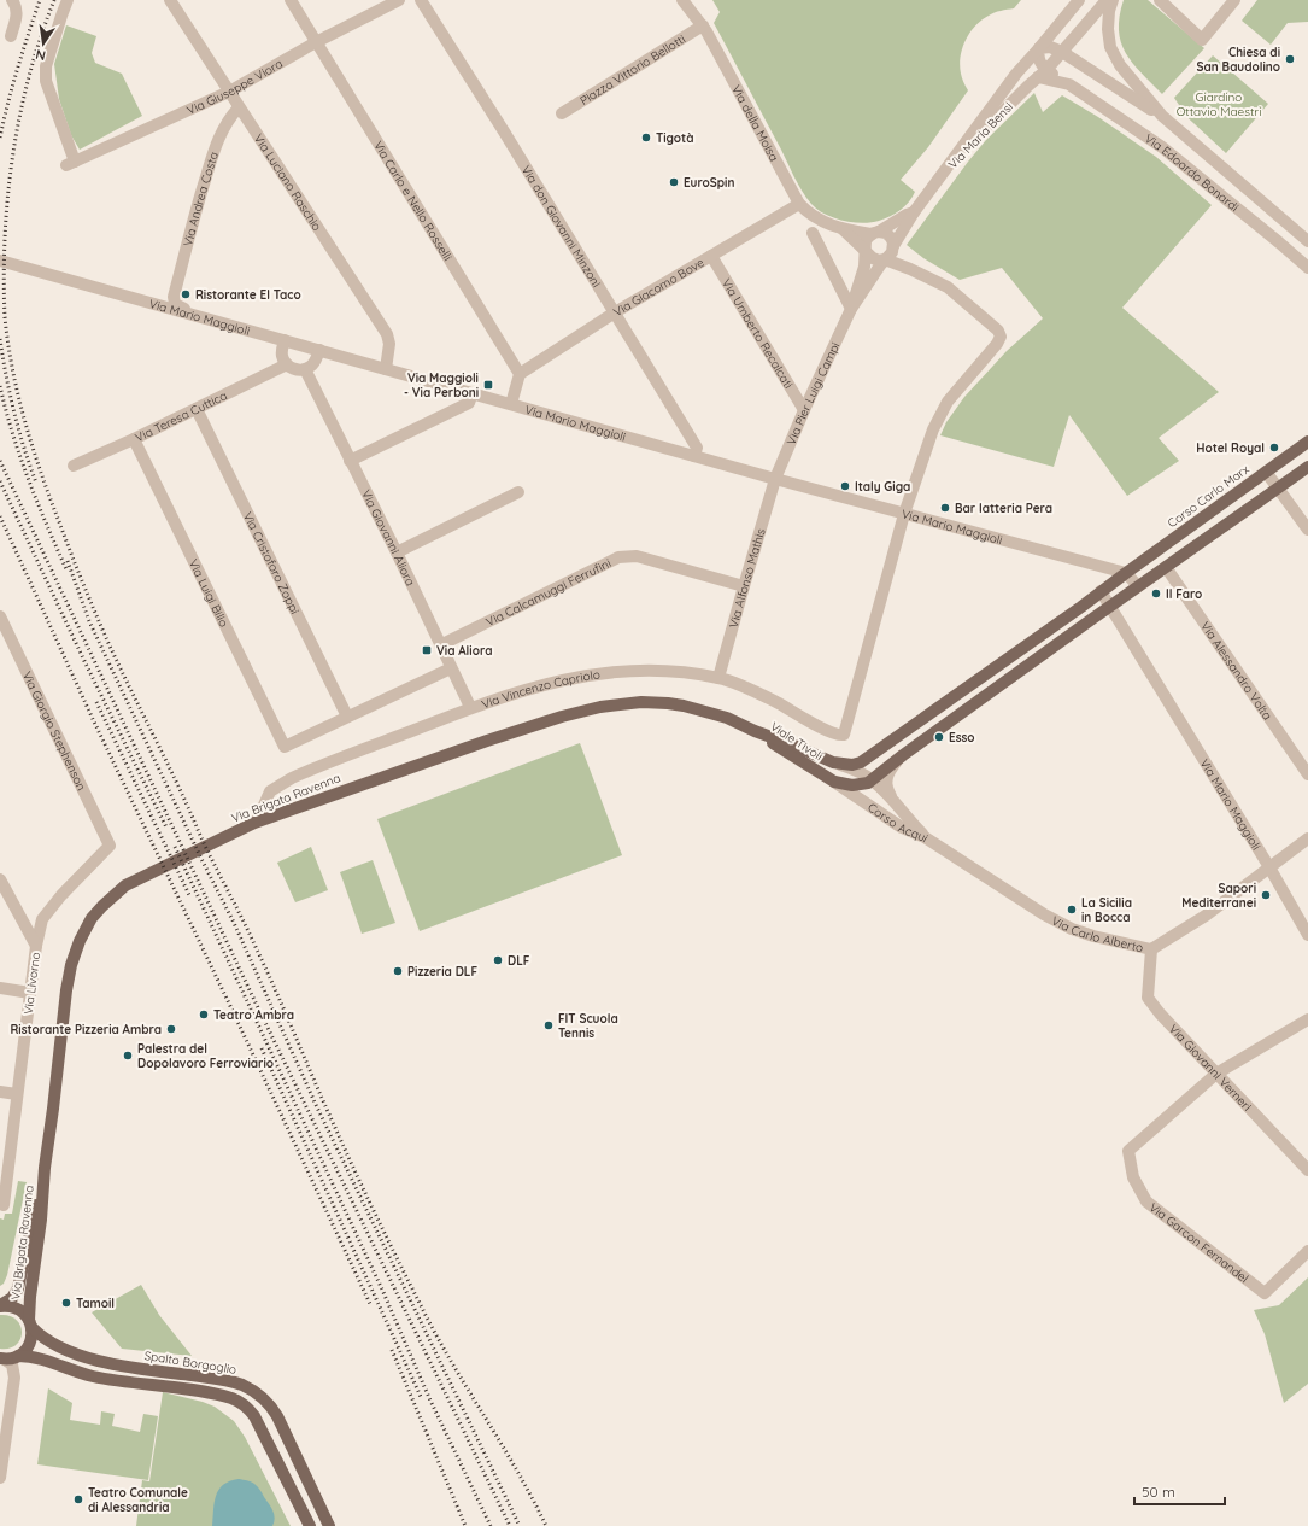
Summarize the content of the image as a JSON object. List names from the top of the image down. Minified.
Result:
{"streets":{"main road":["Corso Carlo Marx","Viale Tivoli","Via Brigata Ravenna","Spalto Borgoglio"],"street":["Piazza Vittorio Bellotti","Via Giuseppe Viora","Via della Moisa","Via Maria Bensi","Via Edoardo Bonardi","Via Luciano Raschio","Via Andrea Costa","Via Carlo e Nello Rosselli","Via don Giovanni Minzoni","Via Giacomo Bove","Via Mario Maggioli","Via Umberto Recalcati","Via Pier Luigi Campi","Via Teresa Cuttica","Via Giovanni Aliora","Via Cristoforo Zoppi","Via Alfonso Mathis","Via Luigi Bilio","Via Calcamuggi Ferrufini","Via Alessandro Volta","Via Vincenzo Capriolo","Via Giorgio Stephenson","Corso Acqui","Via Carlo Alberto","Via Livorno","Via Giovanni Verneri","Via Garcon Fernandel"]},"crossings":[["Piazza Vittorio Bellotti","Via della Moisa"],["Via Giuseppe Viora","Via Luciano Raschio"],["Via Giuseppe Viora","Via Carlo e Nello Rosselli"],["Via della Moisa","Via Giacomo Bove"],["Via della Moisa","Via Pier Luigi Campi"],["Via Maria Bensi","Via Edoardo Bonardi"],["Via Luciano Raschio","Via Andrea Costa"],["Via Luciano Raschio","Via Mario Maggioli"],["Via Andrea Costa","Via Mario Maggioli"],["Via Carlo e Nello Rosselli","Via Giacomo Bove"],["Via don Giovanni Minzoni","Via Giacomo Bove"],["Via don Giovanni Minzoni","Via Mario Maggioli"],["Via Giacomo Bove","Via Umberto Recalcati"],["Via Mario Maggioli","Via Pier Luigi Campi"],["Via Mario Maggioli","Corso Carlo Marx"],["Via Mario Maggioli","Via Alfonso Mathis"],["Via Mario Maggioli","Via Vincenzo Capriolo"],["Via Mario Maggioli","Viale Tivoli"],["Via Mario Maggioli","Via Carlo Alberto"],["Via Umberto Recalcati","Via Pier Luigi Campi"],["Via Pier Luigi Campi","Via Alfonso Mathis"],["Via Teresa Cuttica","Via Cristoforo Zoppi"],["Via Teresa Cuttica","Via Luigi Bilio"],["Via Giovanni Aliora","Via Calcamuggi Ferrufini"],["Via Giovanni Aliora","Via Vincenzo Capriolo"],["Via Cristoforo Zoppi","Via Luigi Bilio"],["Via Alfonso Mathis","Via Calcamuggi Ferrufini"],["Via Alfonso Mathis","Via Vincenzo Capriolo"],["Via Vincenzo Capriolo","Via Brigata Ravenna"],["Via Giorgio Stephenson","Via Livorno"],["Viale Tivoli","Via Brigata Ravenna"],["Viale Tivoli","Corso Acqui"],["Via Brigata Ravenna","Spalto Borgoglio"],["Corso Acqui","Via Carlo Alberto"],["Via Carlo Alberto","Via Giovanni Verneri"],["Via Giovanni Verneri","Via Garcon Fernandel"]],"parks":["Giardino Ottavio Maestri"],"places":{"other":["Chiesa di San Baudolino","Tigotà","EuroSpin","Ristorante El Taco","Hotel Royal","Italy Giga","Bar latteria Pera","Il Faro","Esso","Sapori Mediterranei","La Sicilia in Bocca","DLF","Pizzeria DLF","Teatro Ambra","FIT Scuola Tennis","Ristorante Pizzeria Ambra","Palestra del Dopolavoro Ferroviario","Tamoil","Teatro Comunale di Alessandria"],"transit":["Via Maggioli - Via Perboni","Via Aliora"]},"scale_bar":"50 m","north":"bottom"}
